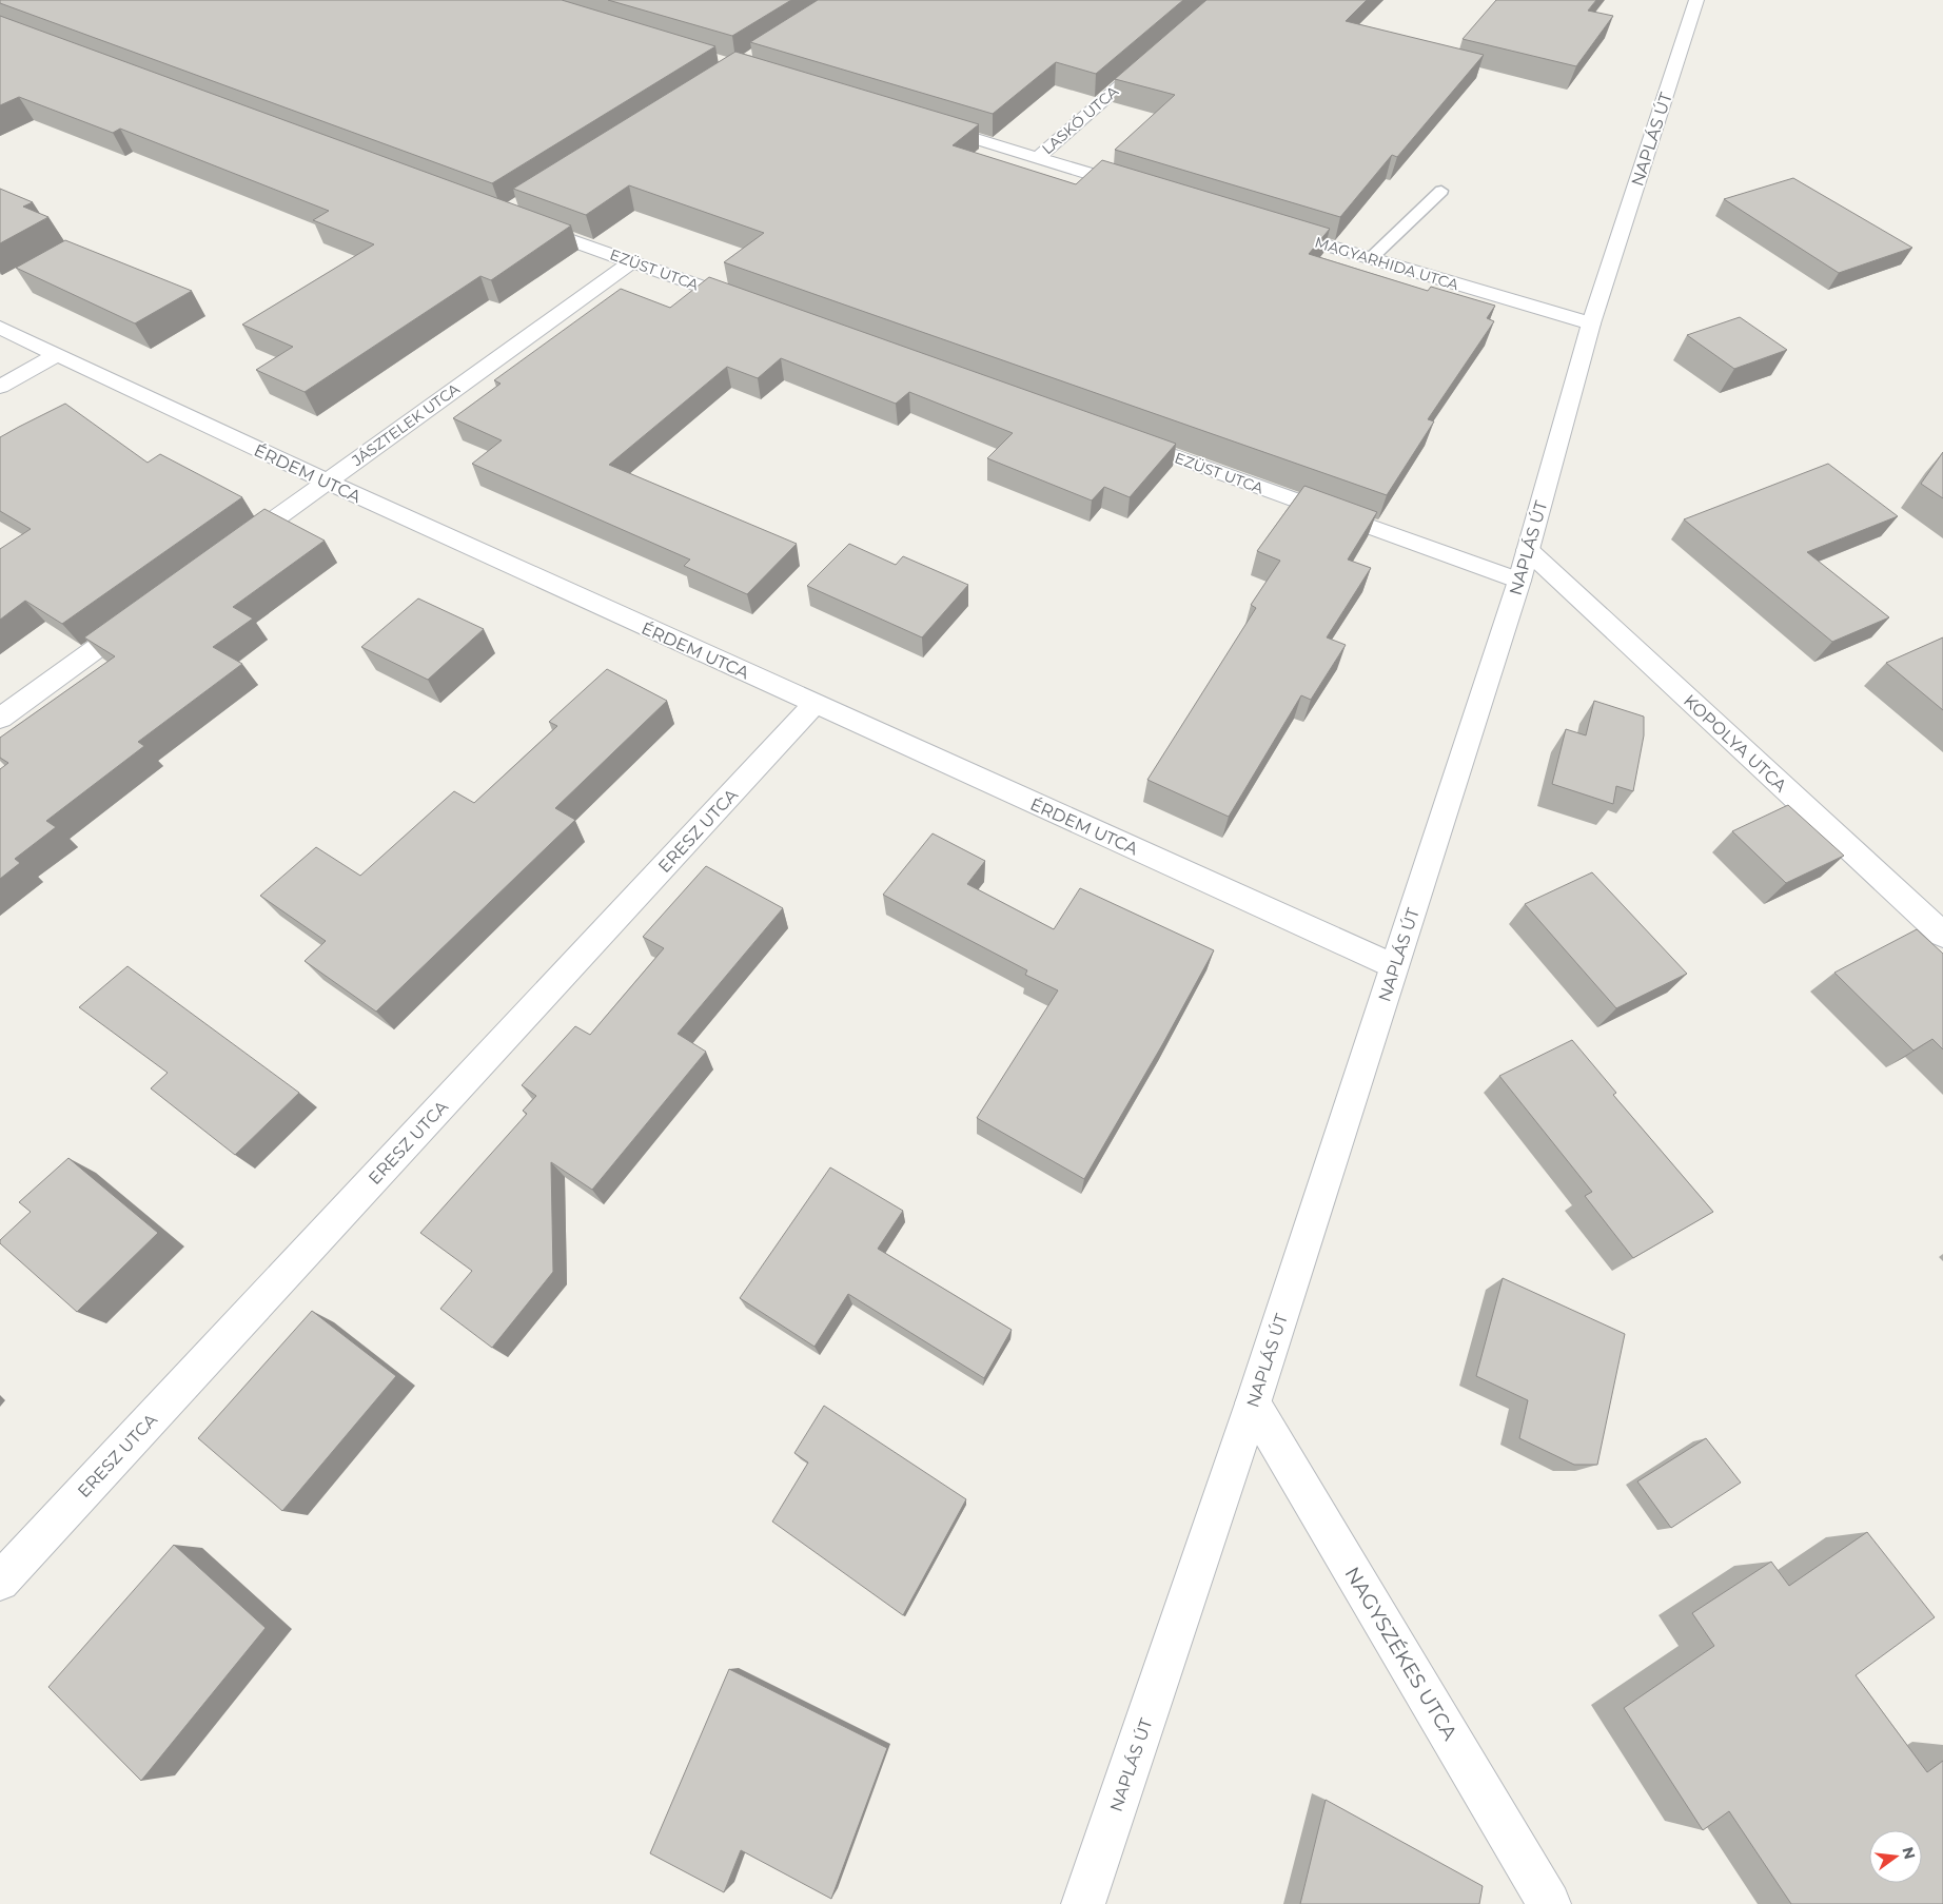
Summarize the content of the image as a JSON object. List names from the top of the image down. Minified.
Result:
{"streets":{"street":["LASKÓ UTCA","NAPLÁS ÚT","MAGYARHIDA UTCA","EZÜST UTCA","JÁSZTELEK UTCA","ÉRDEM UTCA","KOPOLYA UTCA","ERESZ UTCA","NAGYSZÉKES UTCA"]},"crossings":[["NAPLÁS ÚT","MAGYARHIDA UTCA"],["NAPLÁS ÚT","EZÜST UTCA"],["NAPLÁS ÚT","ÉRDEM UTCA"],["NAPLÁS ÚT","KOPOLYA UTCA"],["NAPLÁS ÚT","NAGYSZÉKES UTCA"],["EZÜST UTCA","JÁSZTELEK UTCA"],["JÁSZTELEK UTCA","ÉRDEM UTCA"],["ÉRDEM UTCA","ERESZ UTCA"]],"north":"right"}
